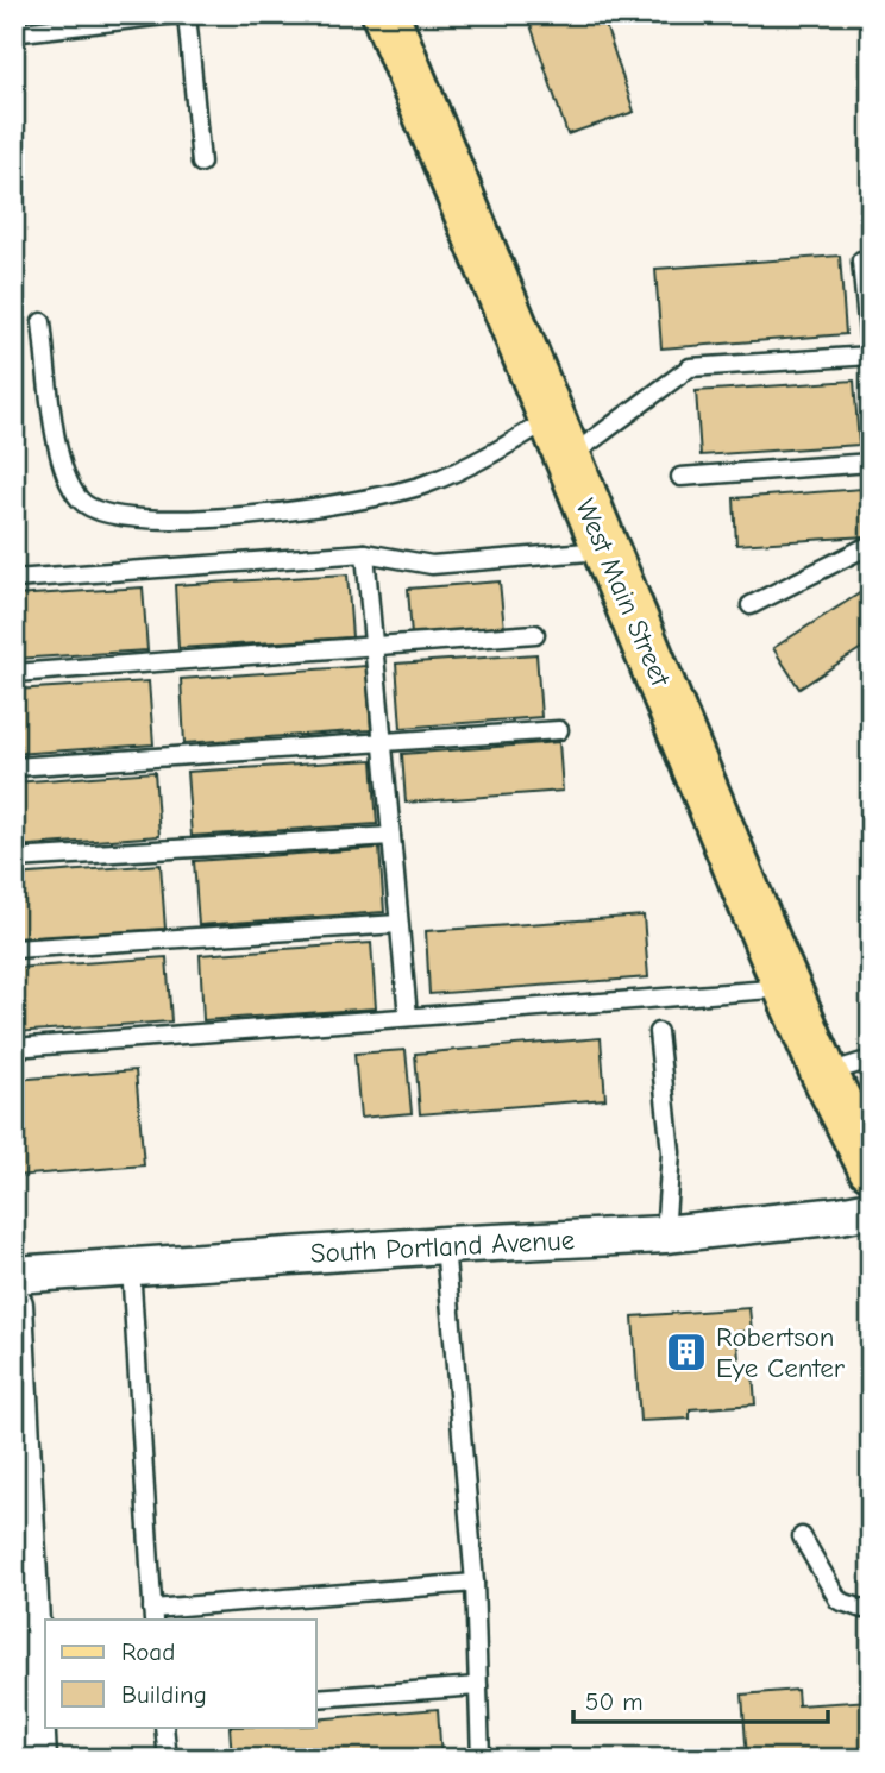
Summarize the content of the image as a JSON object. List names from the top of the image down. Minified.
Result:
{"streets":{"main road":["West Main Street"],"street":["South Portland Avenue"]},"places":{"building":["Robertson Eye Center"]},"legend":["Road","Building"],"scale_bar":"50 m"}
